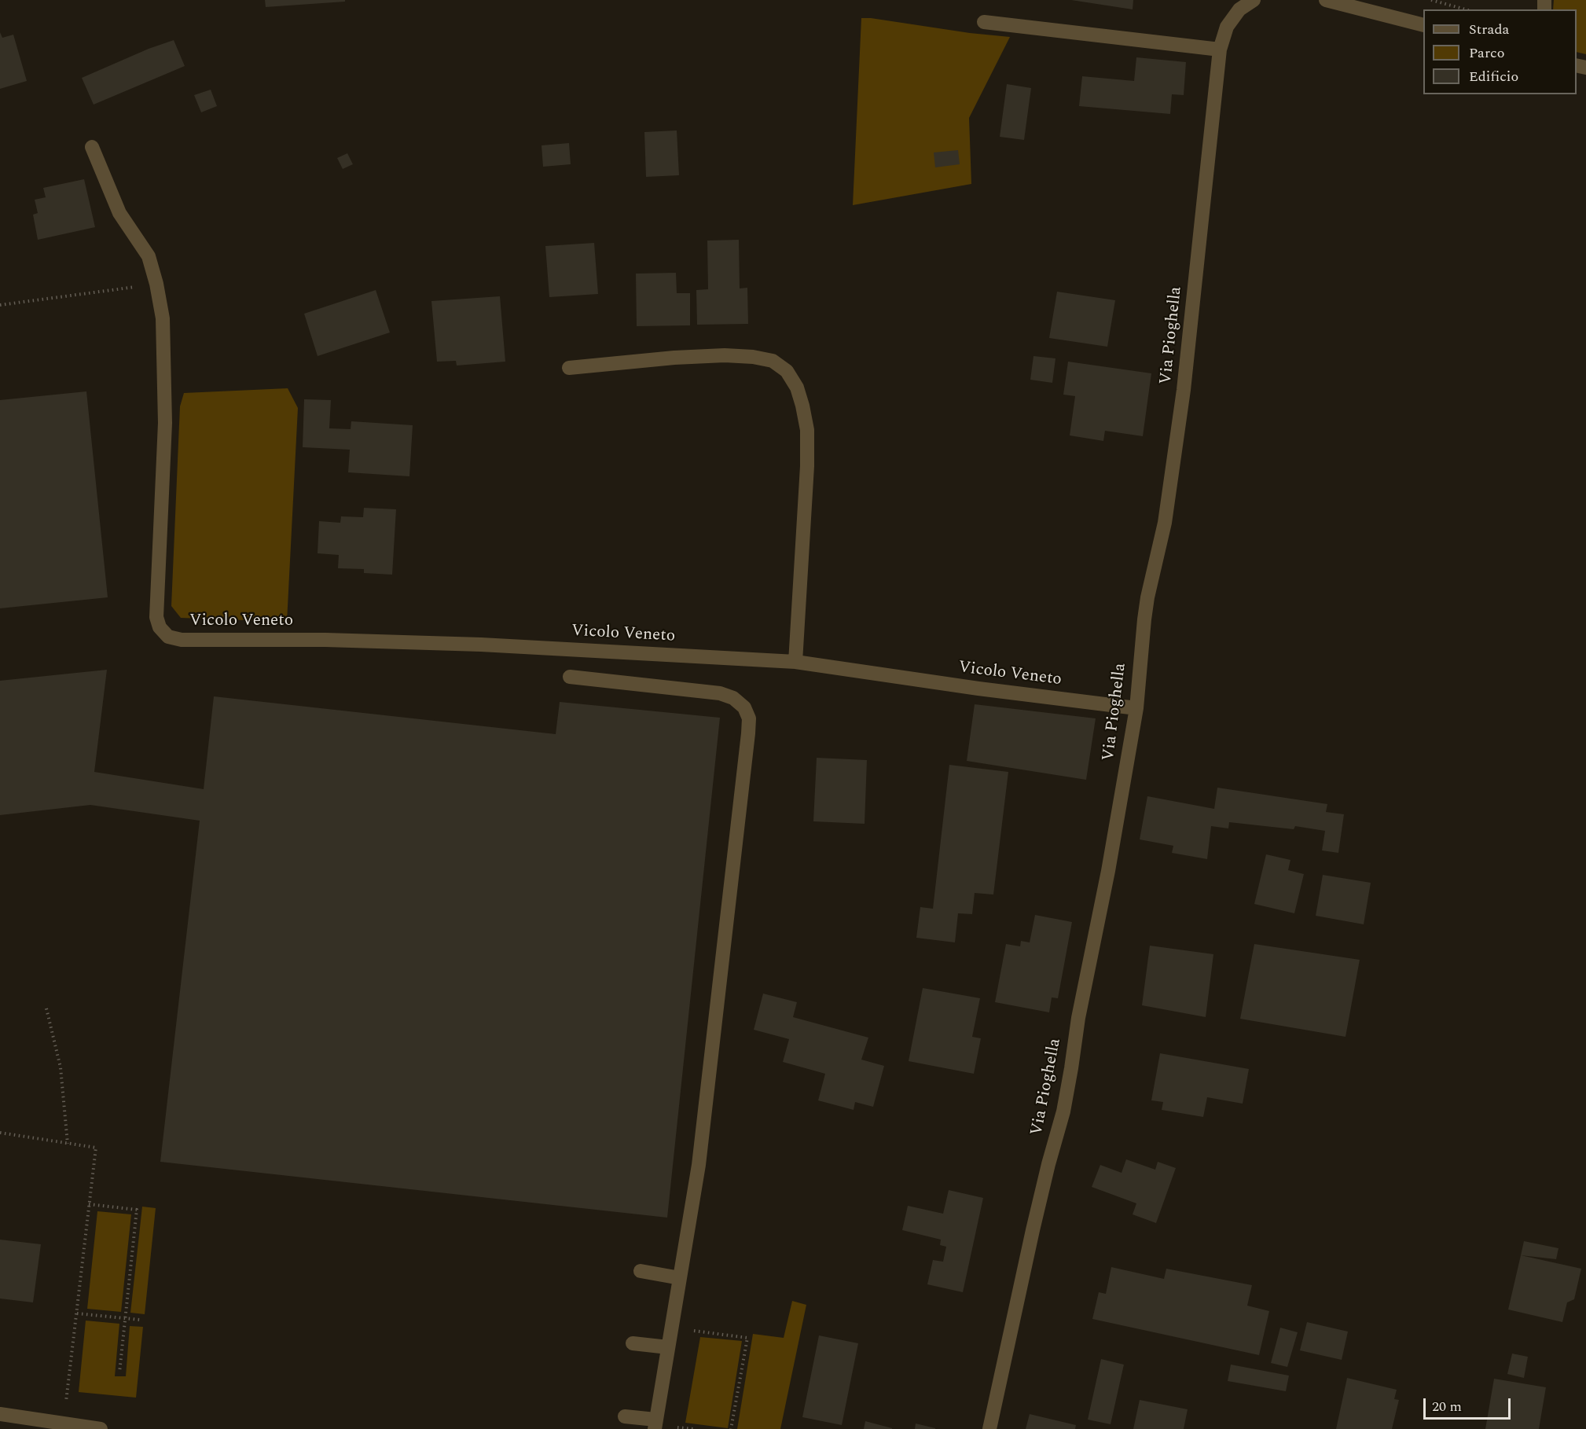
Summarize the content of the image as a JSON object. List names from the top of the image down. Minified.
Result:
{"streets":{"street":["Via Pioghella","Vicolo Veneto"]},"crossings":[["Via Pioghella","Vicolo Veneto"]],"legend":["Strada","Parco","Edificio"],"scale_bar":"20 m"}
